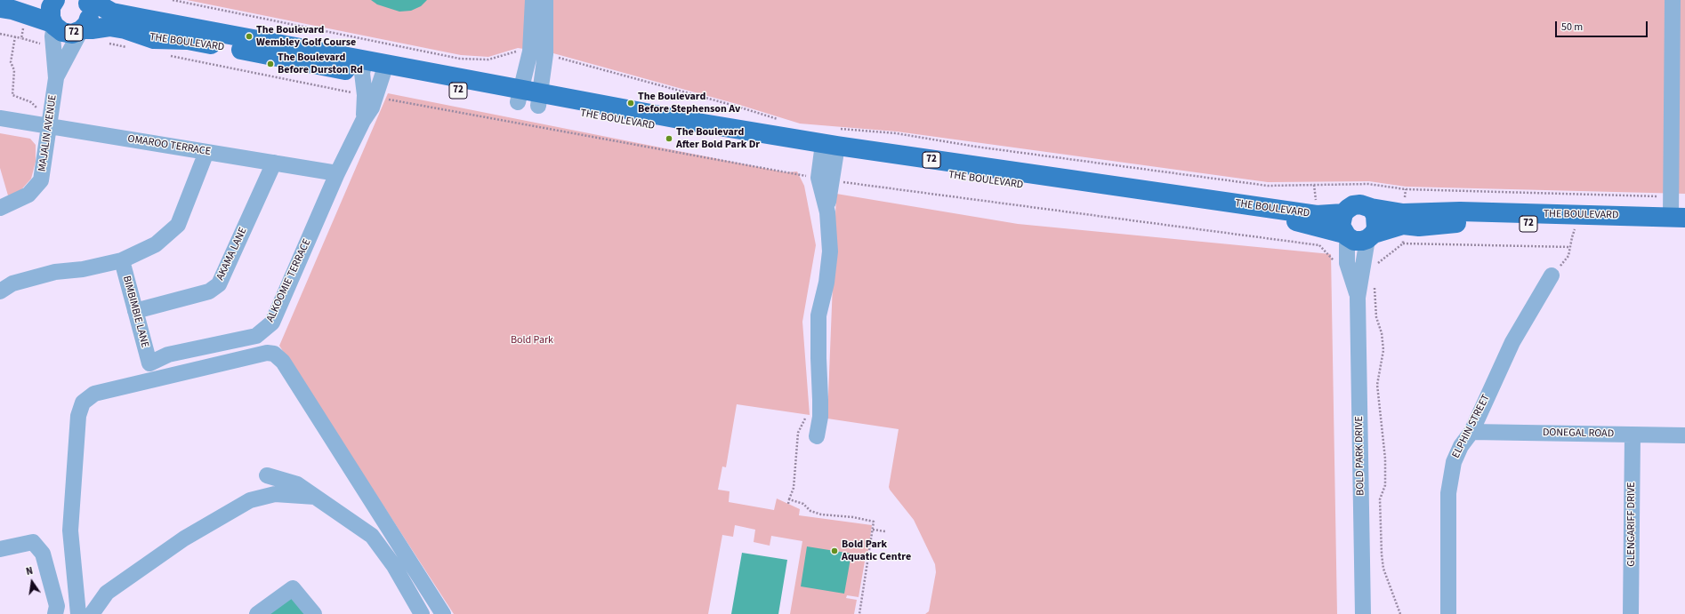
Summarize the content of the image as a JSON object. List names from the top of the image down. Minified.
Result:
{"streets":{"main road":["72","THE BOULEVARD"],"street":["MAJALIN AVENUE","OMAROO TERRACE","AKAMA LANE","ALKOOMIE TERRACE","BIMBIMBIE LANE","ELPHIN STREET","DONEGAL ROAD","BOLD PARK DRIVE","GLENGARIFF DRIVE"]},"crossings":[["72","THE BOULEVARD"],["72","MAJALIN AVENUE"],["THE BOULEVARD","MAJALIN AVENUE"],["THE BOULEVARD","ALKOOMIE TERRACE"],["THE BOULEVARD","BOLD PARK DRIVE"],["MAJALIN AVENUE","OMAROO TERRACE"],["OMAROO TERRACE","AKAMA LANE"],["OMAROO TERRACE","ALKOOMIE TERRACE"],["AKAMA LANE","BIMBIMBIE LANE"],["ALKOOMIE TERRACE","BIMBIMBIE LANE"],["ELPHIN STREET","DONEGAL ROAD"],["DONEGAL ROAD","GLENGARIFF DRIVE"]],"parks":["Bold Park"],"places":["The Boulevard Wembley Golf Course","The Boulevard Before Durston Rd","The Boulevard Before Stephenson Av","The Boulevard After Bold Park Dr","Bold Park Aquatic Centre"],"scale_bar":"50 m","north":"top"}
